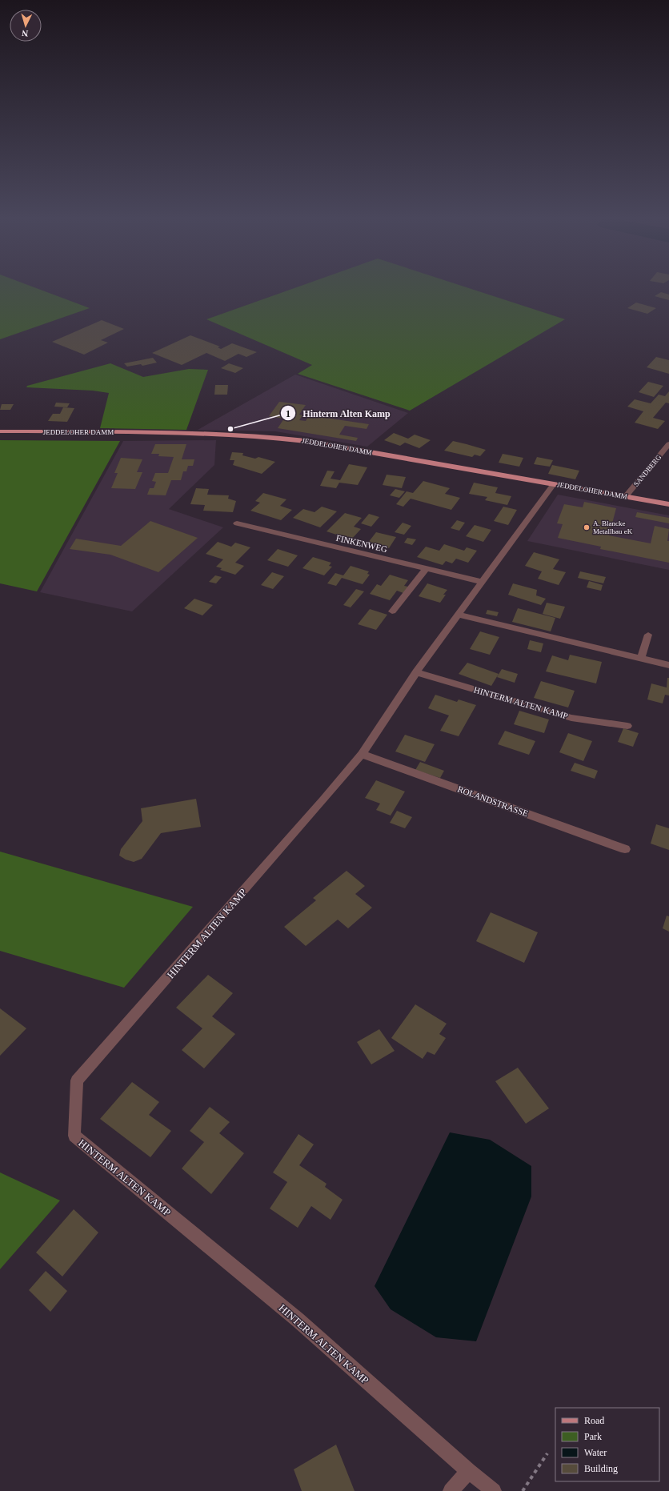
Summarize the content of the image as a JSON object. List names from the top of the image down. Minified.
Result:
{"streets":{"main road":["JEDDELOHER DAMM"],"street":["SANDBERG","FINKENWEG","HINTERM ALTEN KAMP","ROLANDSTRASSE"]},"crossings":[["JEDDELOHER DAMM","SANDBERG"],["JEDDELOHER DAMM","HINTERM ALTEN KAMP"],["FINKENWEG","HINTERM ALTEN KAMP"],["HINTERM ALTEN KAMP","ROLANDSTRASSE"]],"places":["Hinterm Alten Kamp","A. Blancke Metallbau eK"],"legend":["Road","Park","Water","Building"],"north":"bottom"}
